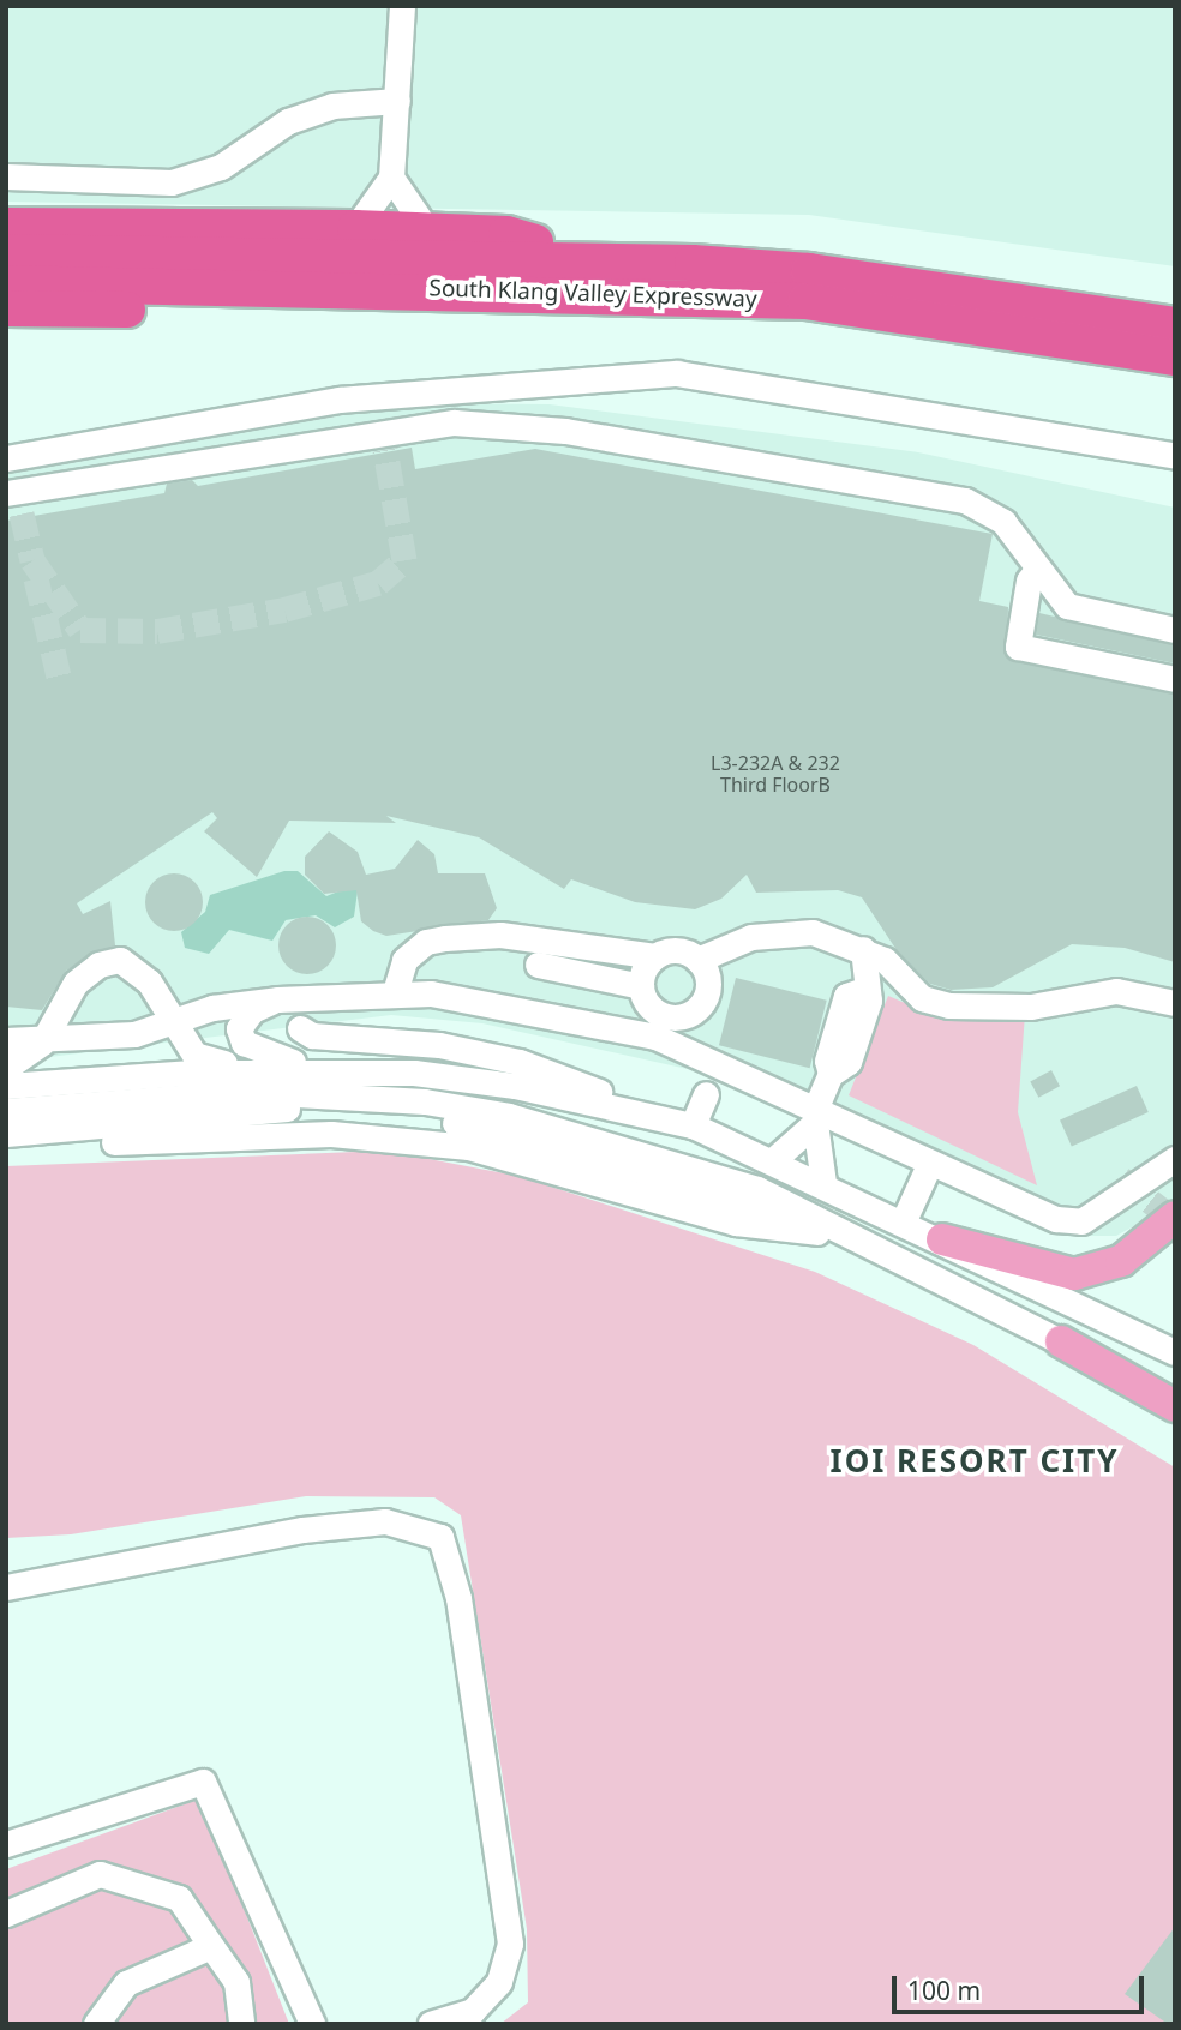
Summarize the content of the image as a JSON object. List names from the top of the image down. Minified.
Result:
{"streets":{"highway":["South Klang Valley Expressway"]},"districts":["IOI RESORT CITY"],"house_numbers":["L3-232A & 232 Third FloorB"],"scale_bar":"100 m"}
